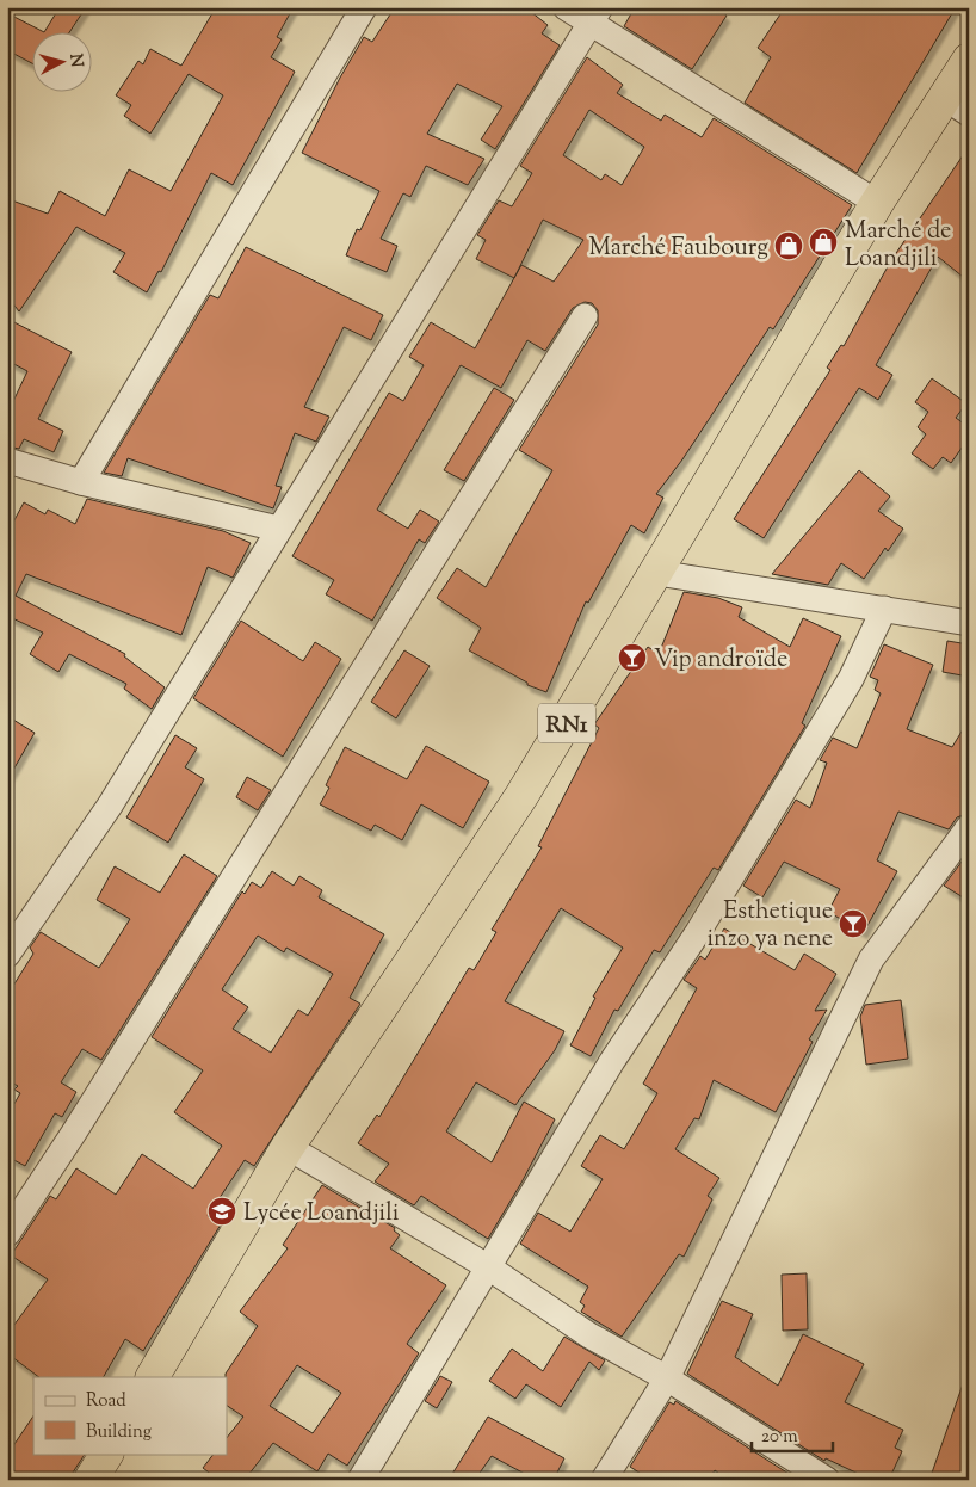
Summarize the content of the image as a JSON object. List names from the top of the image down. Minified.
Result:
{"streets":{"highway":["RN1"]},"places":{"shop":["Marché de Loandjili","Marché Faubourg"],"bar":["Vip androïde","Esthetique inzo ya nene"],"school or university":["Lycée Loandjili"]},"legend":["Road","Building"],"scale_bar":"20 m","north":"right"}
